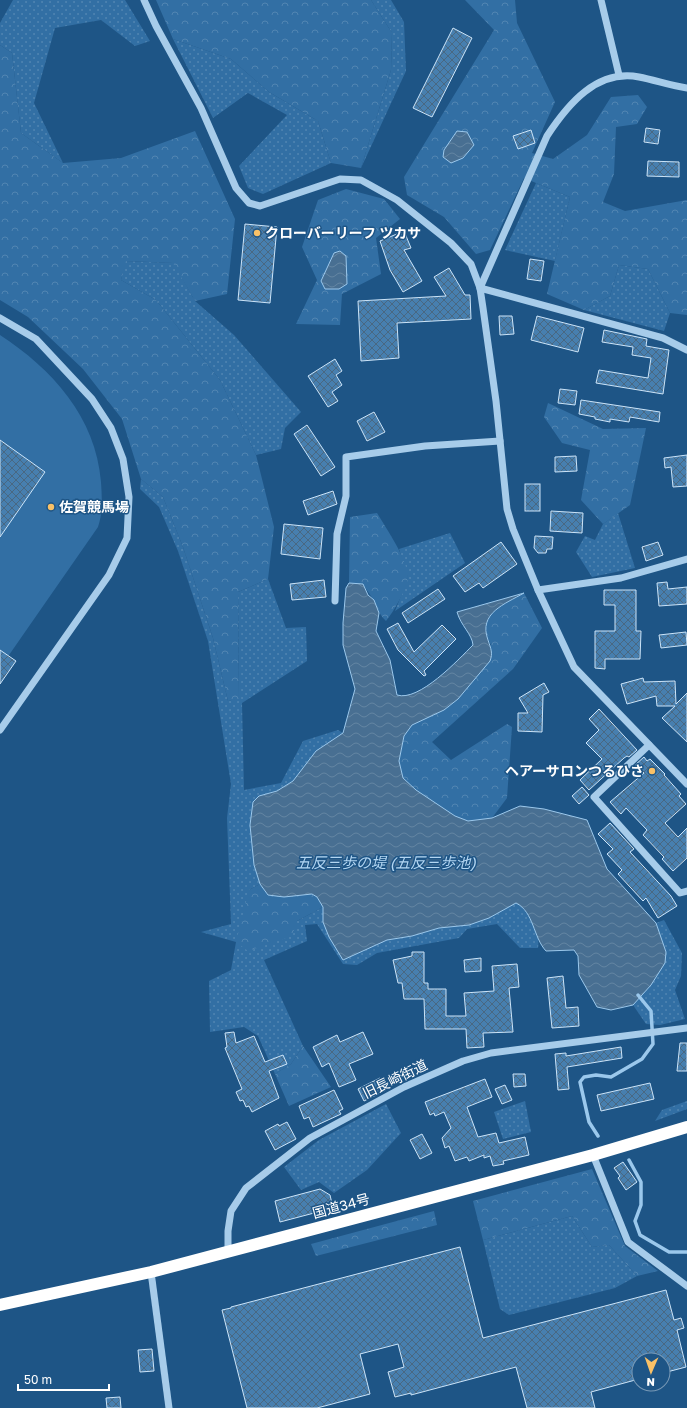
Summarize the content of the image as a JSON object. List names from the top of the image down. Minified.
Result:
{"streets":{"highway":["国道34号"],"street":["旧長崎街道"]},"crossings":[["旧長崎街道","国道34号"]],"water":["五反三歩の堤 (五反三歩池)"],"places":["クローバーリーフ ツカサ","佐賀競馬場","ヘアーサロンつるひさ"],"scale_bar":"50 m","north":"bottom"}
